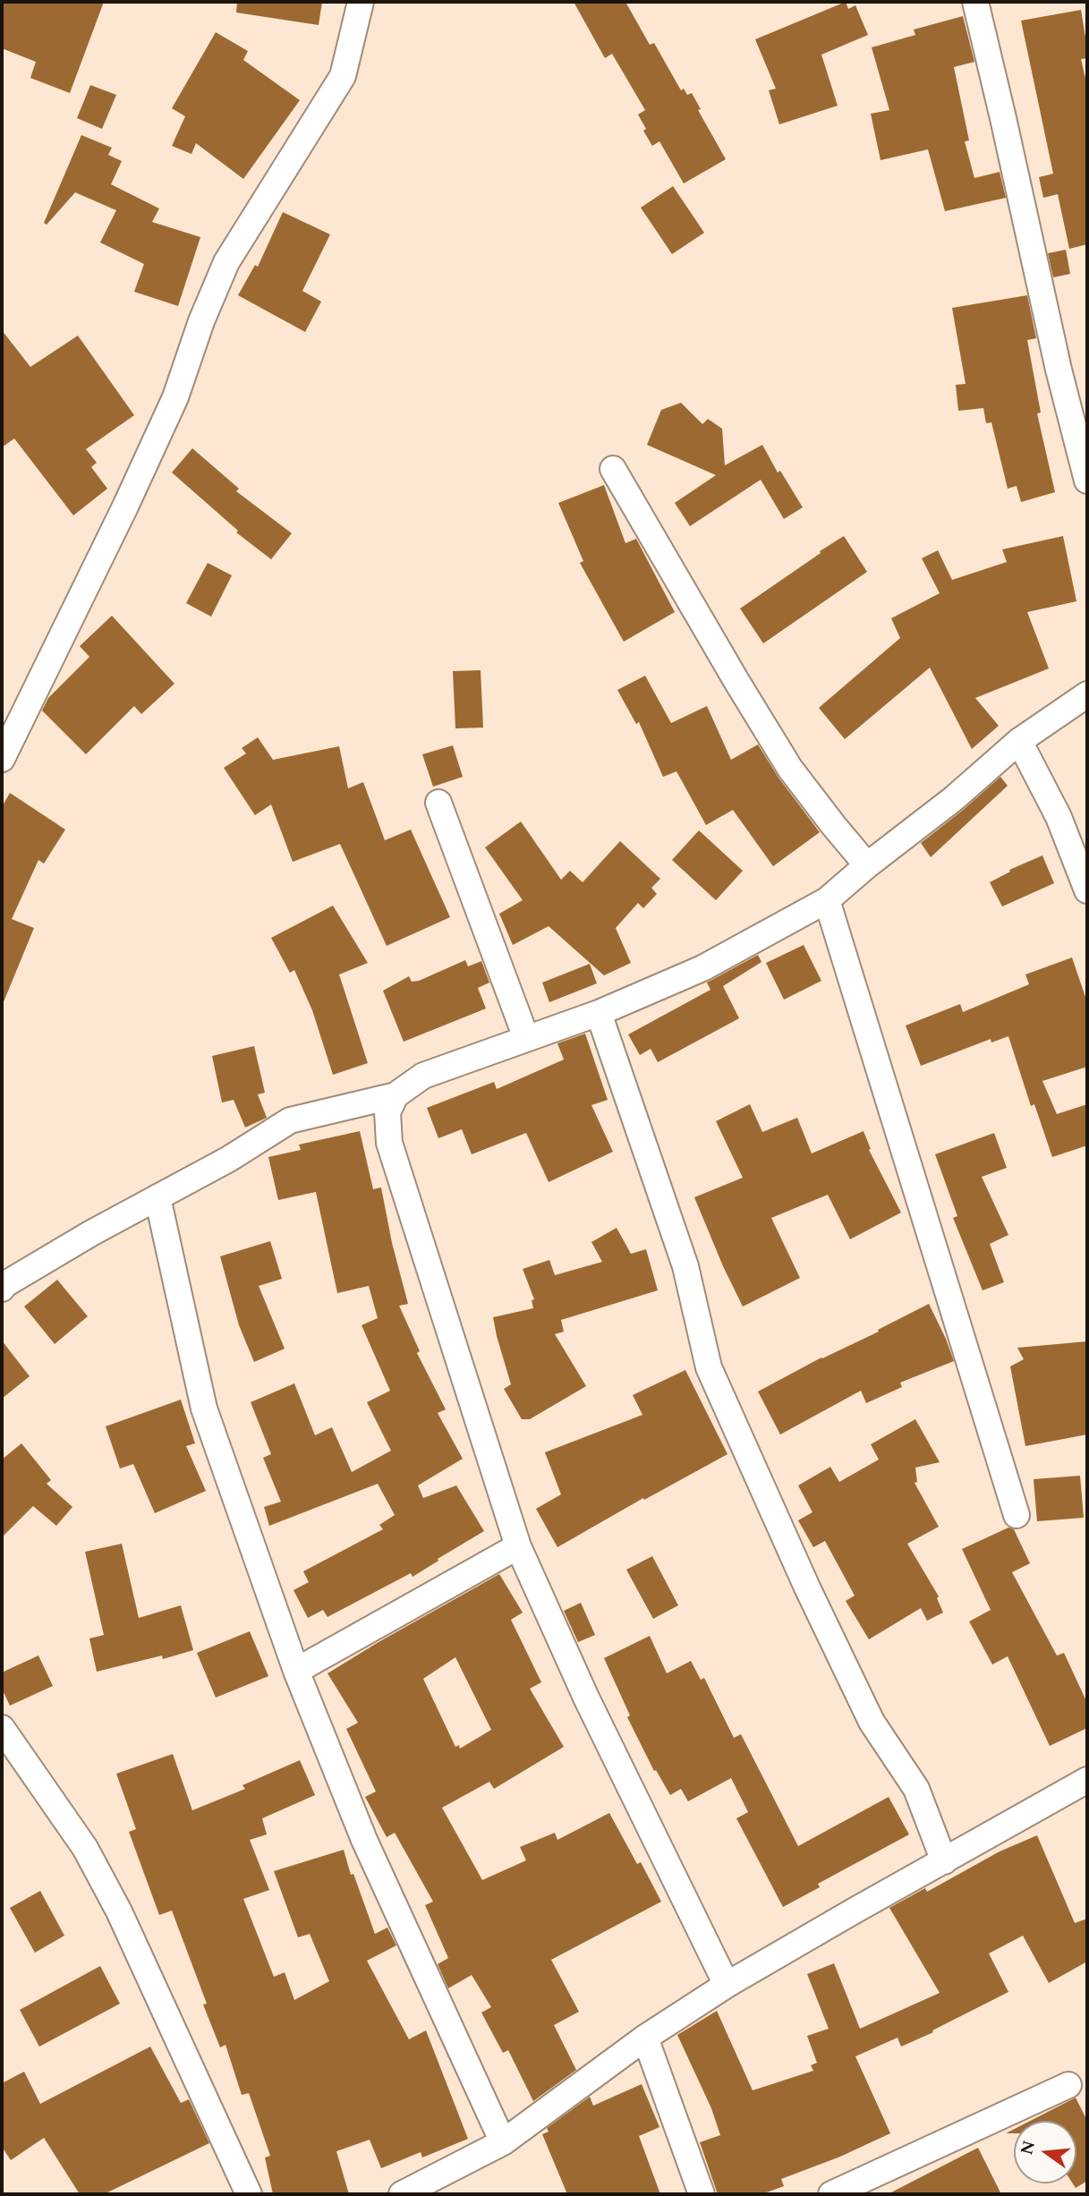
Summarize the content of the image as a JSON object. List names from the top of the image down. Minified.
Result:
{"north":"left"}
